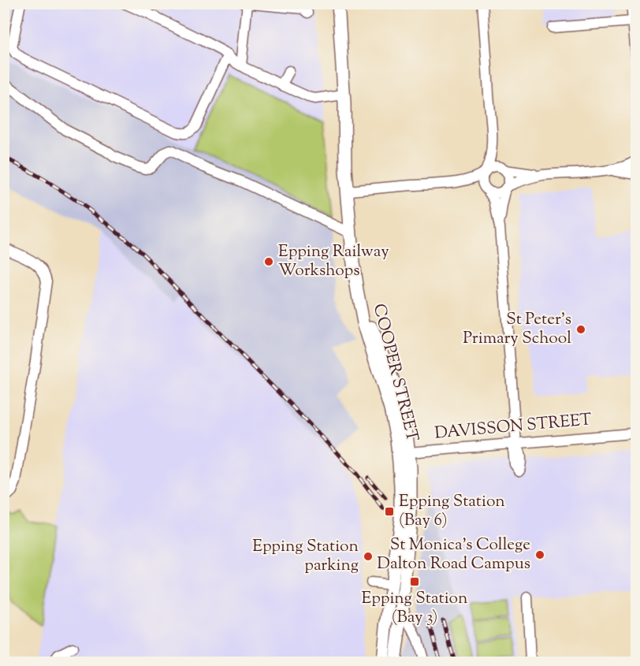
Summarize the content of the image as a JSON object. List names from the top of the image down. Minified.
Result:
{"streets":{"main road":["COOPER STREET"],"street":["DAVISSON STREET"]},"crossings":[["COOPER STREET","DAVISSON STREET"]],"places":{"other":["Epping Railway Workshops","St Peter's Primary School","St Monica's College Dalton Road Campus","Epping Station parking"],"transit":["Epping Station (Bay 6)","Epping Station (Bay 3)"]}}
